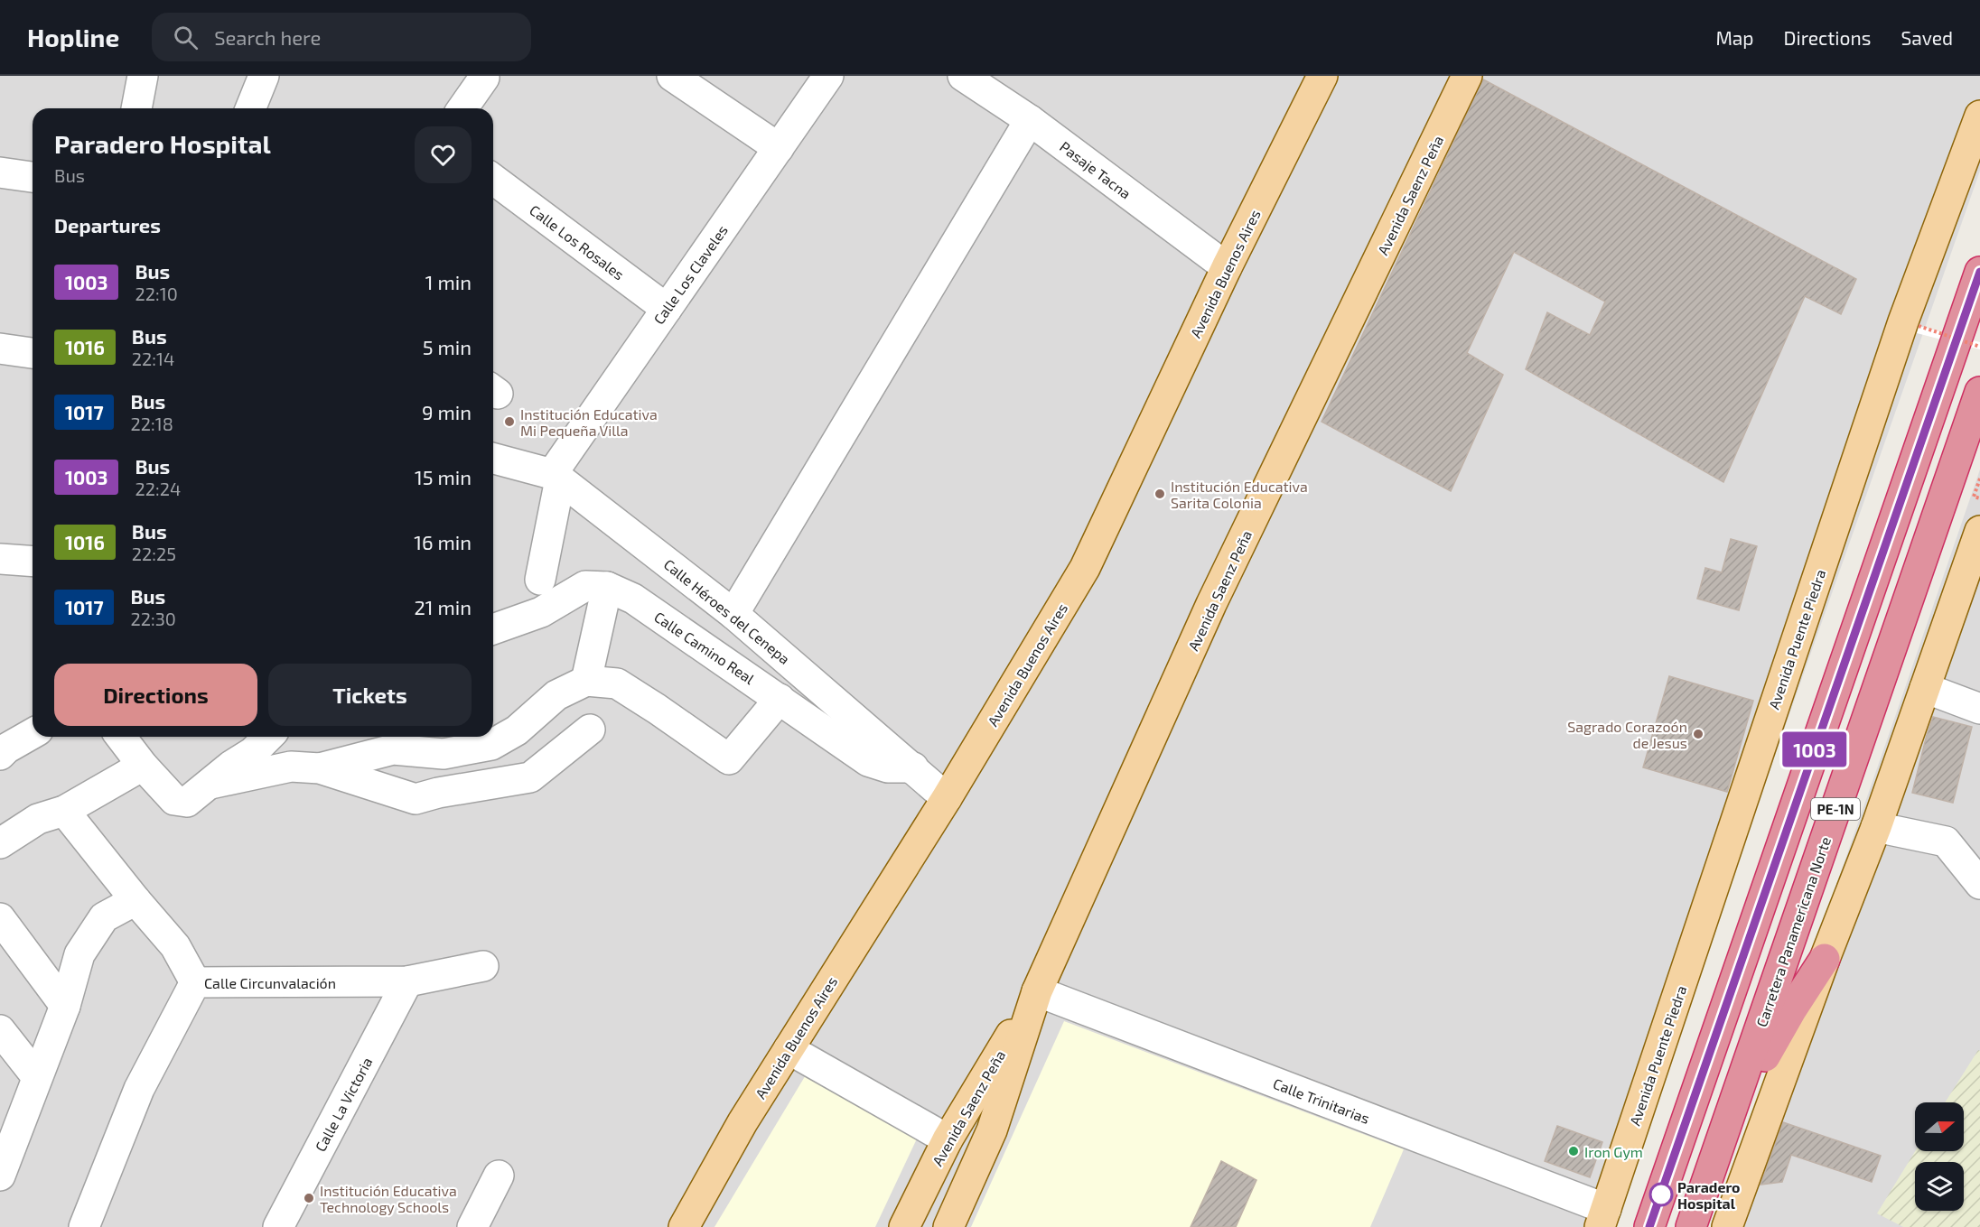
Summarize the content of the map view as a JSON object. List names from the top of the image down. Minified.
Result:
{"streets":{"highway":["PE-1N","Carretera Panamericana Norte"],"main road":["Avenida Saenz Peña","Avenida Buenos Aires","Avenida Puente Piedra"],"street":["Pasaje Tacna","Calle Los Rosales","Calle Los Claveles","Calle Héroes del Cenepa","Calle Camino Real","Calle Circunvalación","Calle Trinitarias","Calle La Victoria"]},"crossings":[["Pasaje Tacna","Avenida Buenos Aires"],["Avenida Saenz Peña","Calle Trinitarias"],["Calle Los Rosales","Calle Los Claveles"],["Avenida Buenos Aires","Calle Héroes del Cenepa"],["Calle Los Claveles","Calle Héroes del Cenepa"],["Calle Héroes del Cenepa","Calle Camino Real"],["Avenida Puente Piedra","Calle Trinitarias"],["Calle Circunvalación","Calle La Victoria"]],"places":["Institución Educativa Mi Pequeña Villa","Institución Educativa Sarita Colonia","Sagrado Corazoón de Jesus","Iron Gym","Paradero Hospital","Institución Educativa Technology Schools"],"lines":["bus line 1003"],"north":"right","page":{"header":"Hopline","search":"Search here","nav":["Map","Directions","Saved"],"on_map":"1003","heading":[["Paradero Hospital","Bus"],"Departures"],"list":[{"mark":"1003","name":"Bus","note":"22:10","value":"1 min"},{"mark":"1016","name":"Bus","note":"22:14","value":"5 min"},{"mark":"1017","name":"Bus","note":"22:18","value":"9 min"},{"mark":"1003","name":"Bus","note":"22:24","value":"15 min"},{"mark":"1016","name":"Bus","note":"22:25","value":"16 min"},{"mark":"1017","name":"Bus","note":"22:30","value":"21 min"}],"buttons":["Directions","Tickets"]}}
